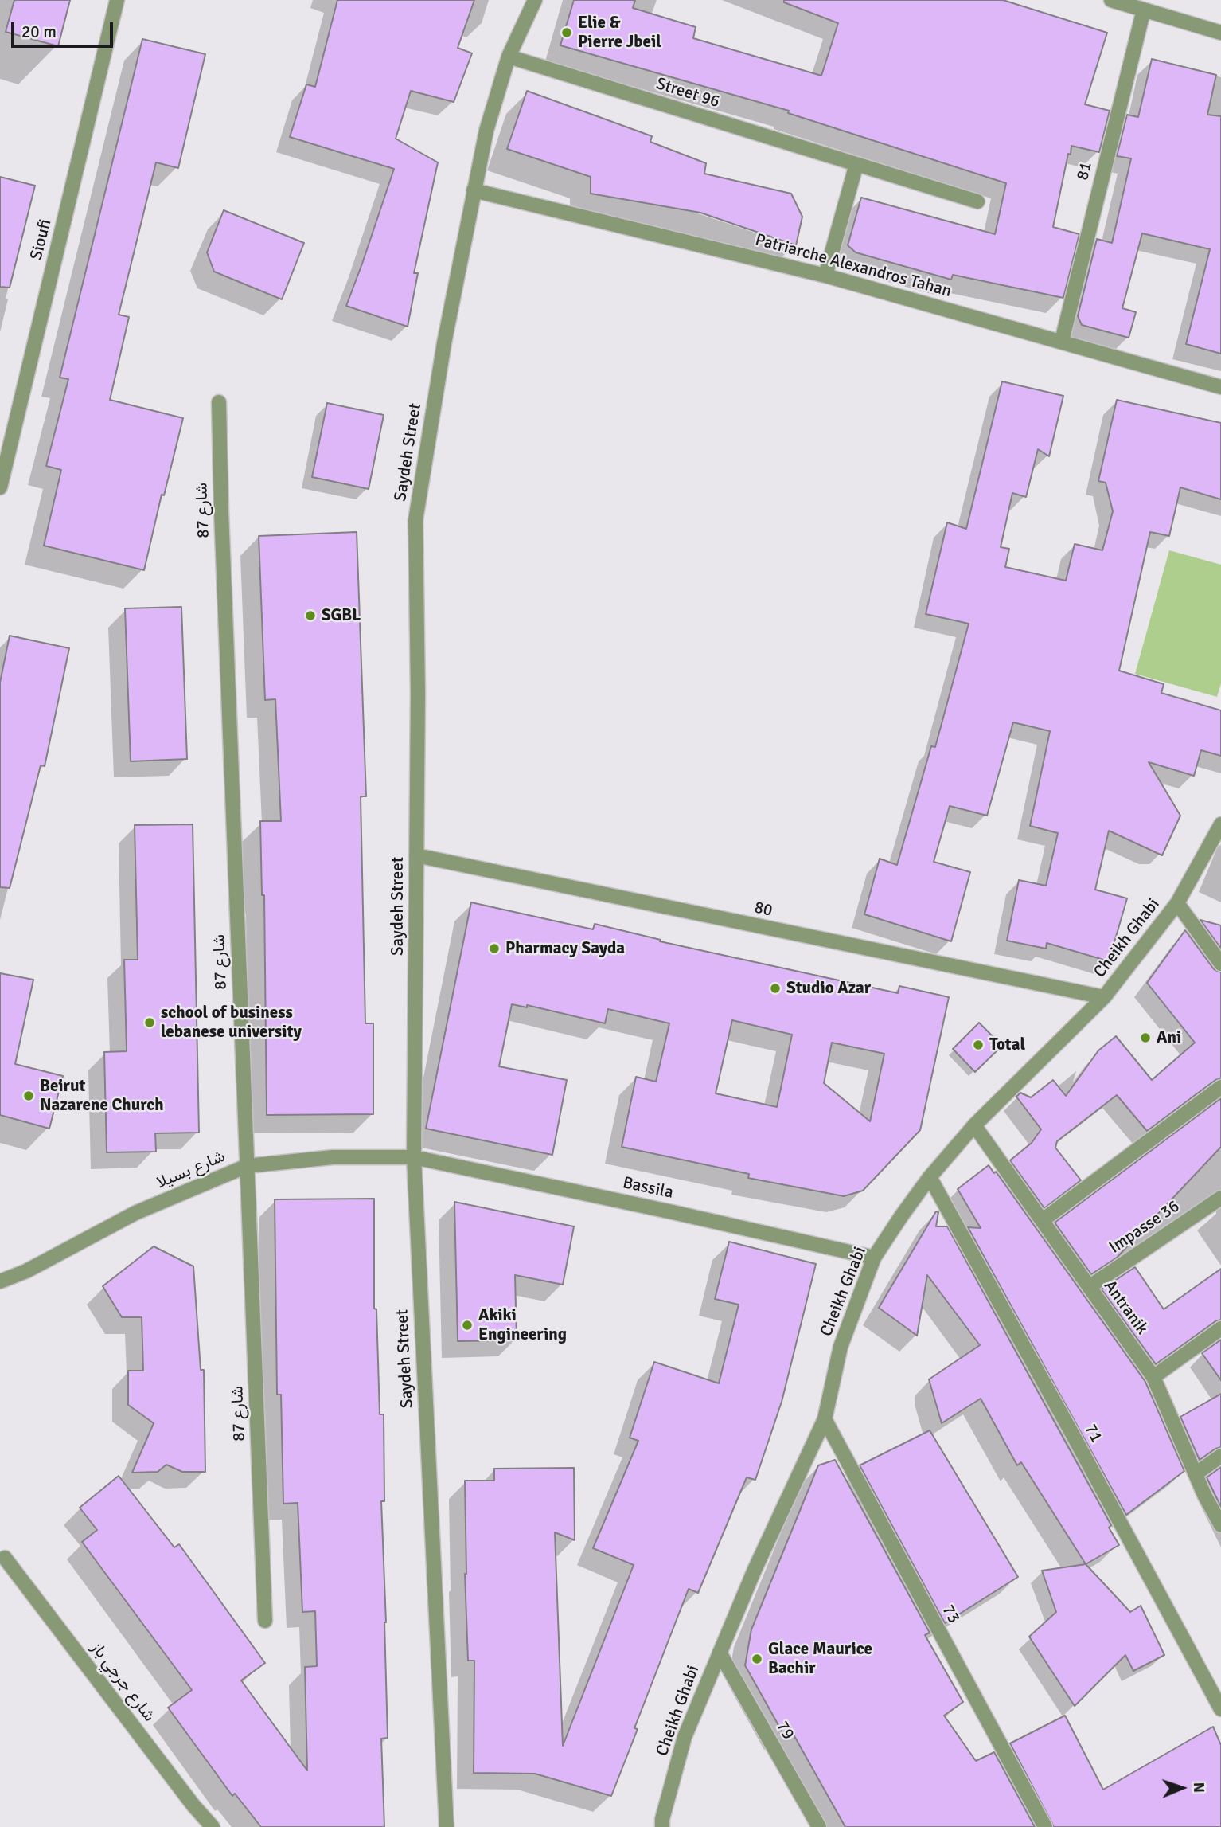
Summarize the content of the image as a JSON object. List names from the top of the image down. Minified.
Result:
{"streets":{"street":["Street 96","81","Sioufi","Patriarche Alexandros Tahan","Saydeh Street","شارع 87","80","Cheikh Ghabi","شارع بسيلا","Bassila","Impasse 36","Antranik","71","73","شارع جرجي باز","79"]},"crossings":[["Street 96","Saydeh Street"],["81","Patriarche Alexandros Tahan"],["Patriarche Alexandros Tahan","Saydeh Street"],["Saydeh Street","80"],["Saydeh Street","شارع بسيلا"],["Saydeh Street","Bassila"],["شارع 87","شارع بسيلا"],["80","Cheikh Ghabi"],["Cheikh Ghabi","Bassila"],["Cheikh Ghabi","Antranik"],["Cheikh Ghabi","71"],["Cheikh Ghabi","73"],["Cheikh Ghabi","79"],["شارع بسيلا","Bassila"],["Impasse 36","Antranik"]],"places":["Elie & Pierre Jbeil","SGBL","Pharmacy Sayda","Studio Azar","school of business lebanese university","Ani","Total","Beirut Nazarene Church","Akiki Engineering","Glace Maurice Bachir"],"scale_bar":"20 m","north":"right"}
